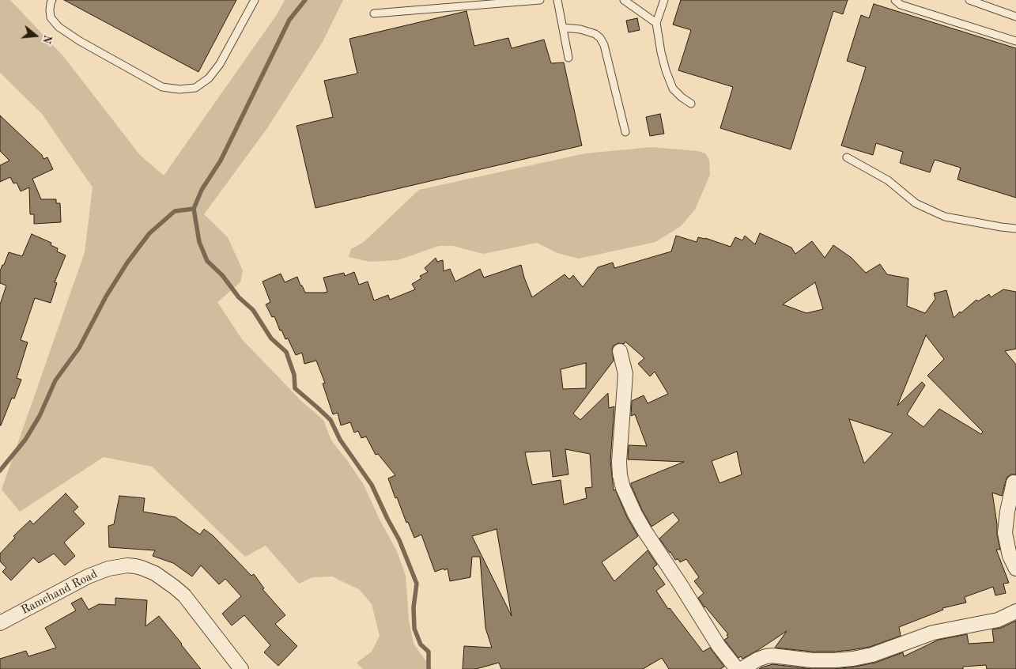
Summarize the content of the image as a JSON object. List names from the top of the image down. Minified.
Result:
{"streets":{"street":["Ramchand Road"]},"north":"right"}
